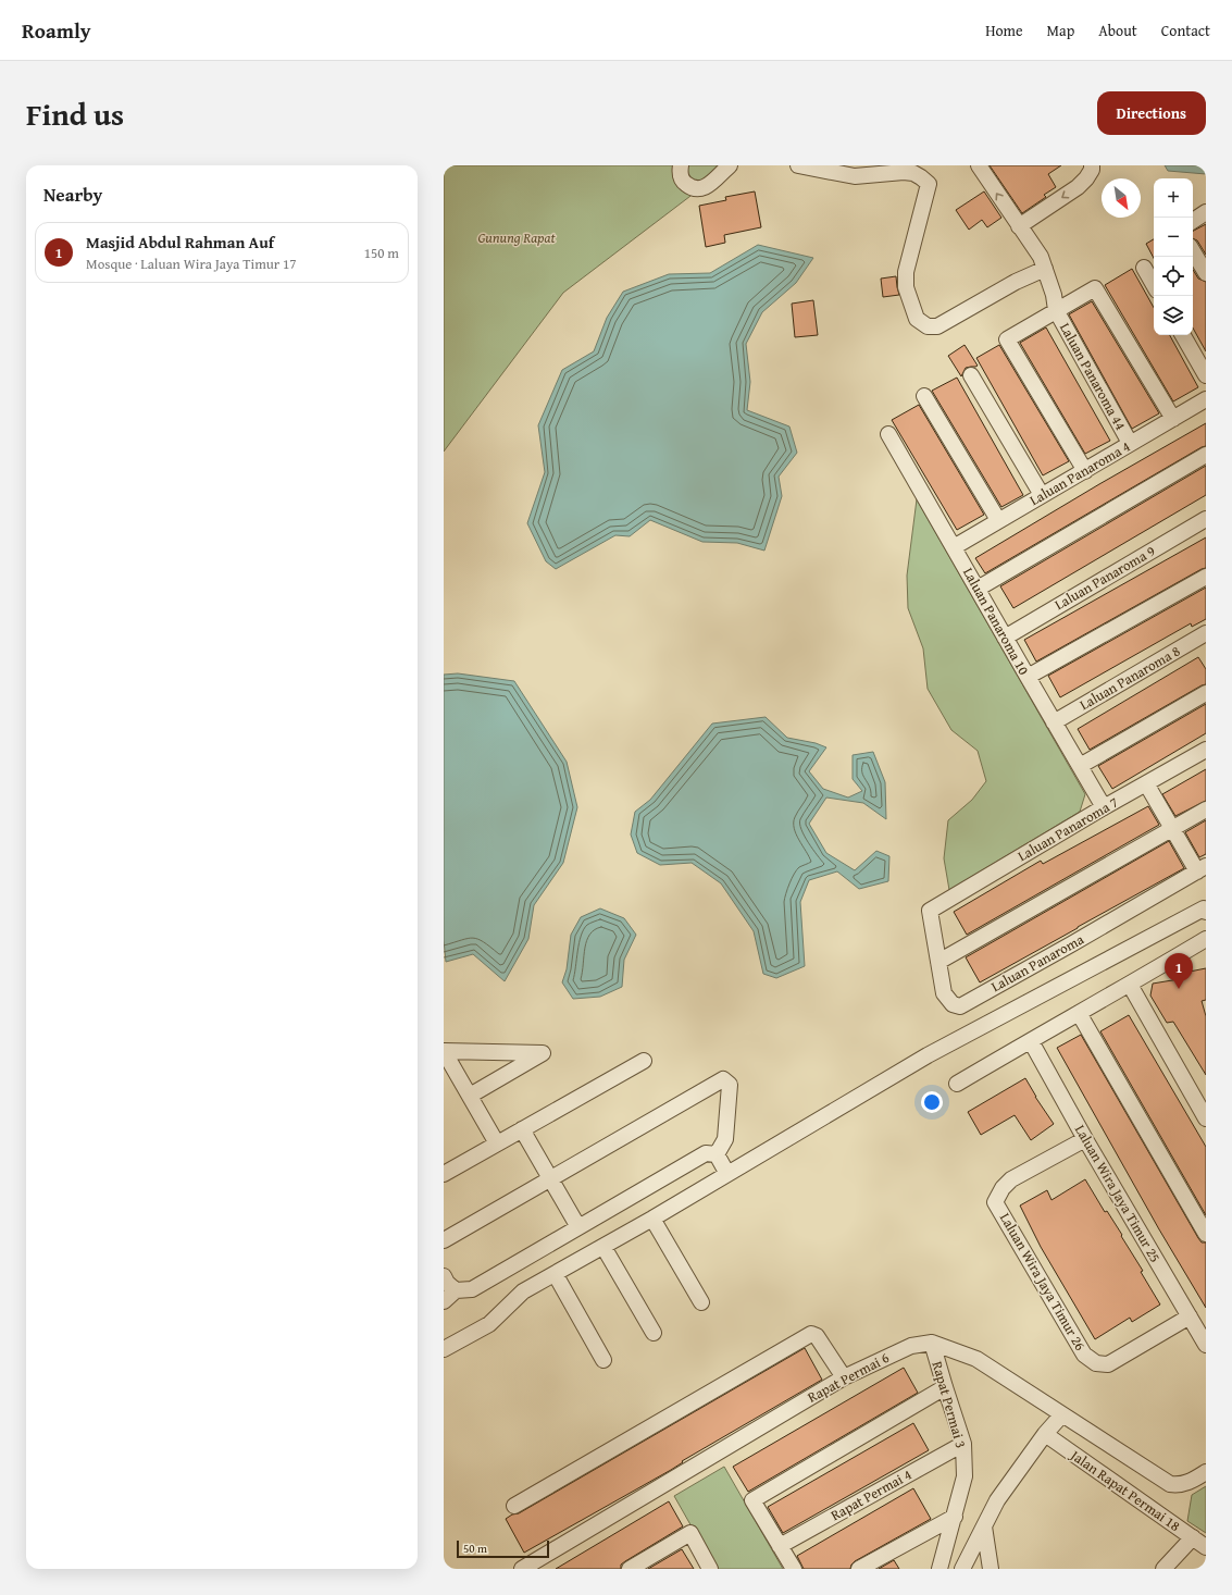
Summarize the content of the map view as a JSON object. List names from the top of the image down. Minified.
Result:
{"streets":{"street":["Laluan Panaroma 44","Laluan Panaroma 4","Laluan Panaroma 9","Laluan Panaroma 10","Laluan Panaroma 8","Laluan Panaroma 7","Laluan Panaroma","Laluan Wira Jaya Timur 25","Laluan Wira Jaya Timur 26","Rapat Permai 6","Rapat Permai 3","Jalan Rapat Permai 18","Rapat Permai 4"]},"crossings":[["Laluan Panaroma 44","Laluan Panaroma 4"],["Laluan Panaroma 4","Laluan Panaroma 10"],["Laluan Panaroma 9","Laluan Panaroma 10"],["Laluan Panaroma 10","Laluan Panaroma 8"],["Laluan Panaroma 10","Laluan Panaroma 7"],["Laluan Panaroma 7","Laluan Panaroma"],["Laluan Wira Jaya Timur 25","Laluan Wira Jaya Timur 26"],["Rapat Permai 6","Rapat Permai 3"],["Rapat Permai 3","Rapat Permai 4"]],"parks":["Gunung Rapat"],"scale_bar":"50 m","north":"bottom right","page":{"header":"Roamly","nav":["Home","Map","About","Contact"],"title":"Find us","buttons":"Directions","heading":"Nearby","map_buttons":["+","−"],"list":[{"mark":"1","name":"Masjid Abdul Rahman Auf","note":"Mosque · Laluan Wira Jaya Timur 17","value":"150 m"}],"pins":"1","scale":"50 m"}}
